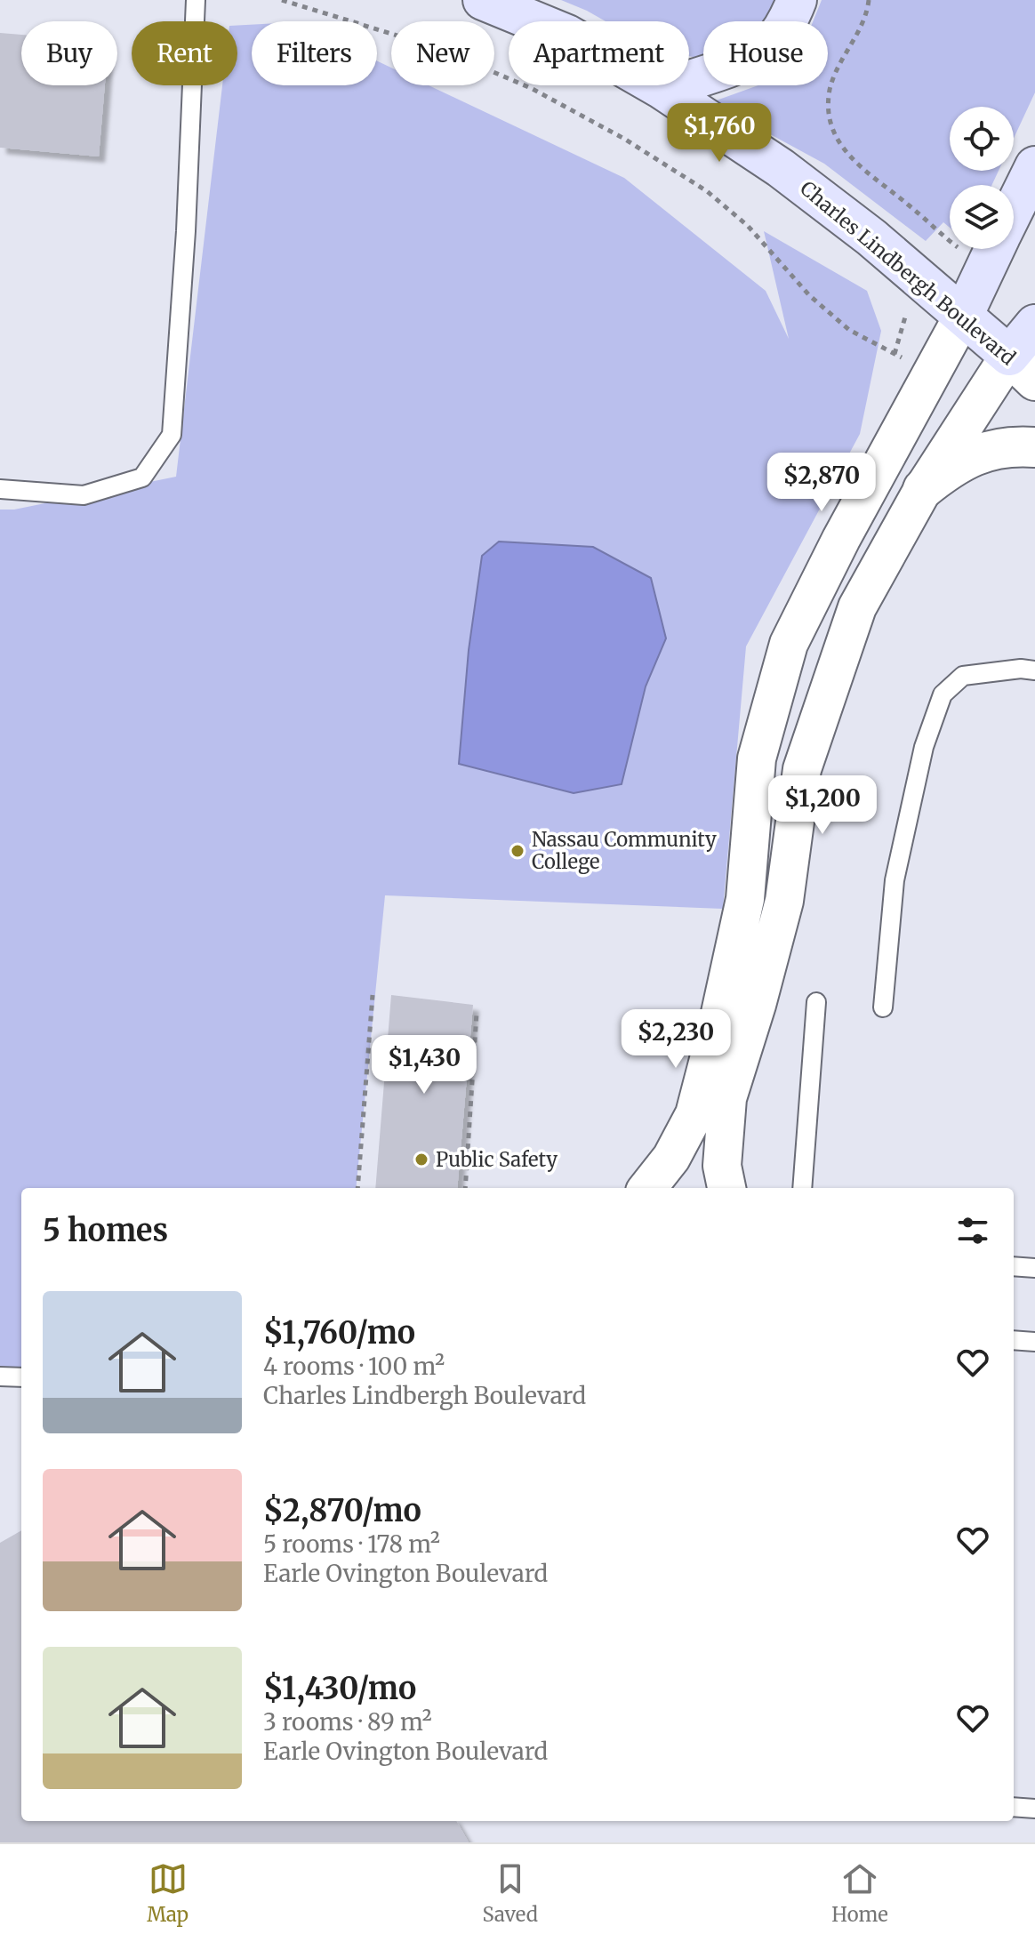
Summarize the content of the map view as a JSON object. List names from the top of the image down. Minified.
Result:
{"streets":{"main road":["Charles Lindbergh Boulevard"]},"places":["Nassau Community College","Public Safety"],"page":{"chip":["Buy","Rent","Filters","New","Apartment","House"],"price":["$1,760","$2,870","$1,200","$2,230","$1,430"],"heading":"5 homes","list":[{"name":"$1,760/mo","note":"4 rooms · 100 m² · Charles Lindbergh Boulevard"},{"name":"$2,870/mo","note":"5 rooms · 178 m² · Earle Ovington Boulevard"},{"name":"$1,430/mo","note":"3 rooms · 89 m² · Earle Ovington Boulevard"}],"tabs":["Map","Saved","Home"]}}
